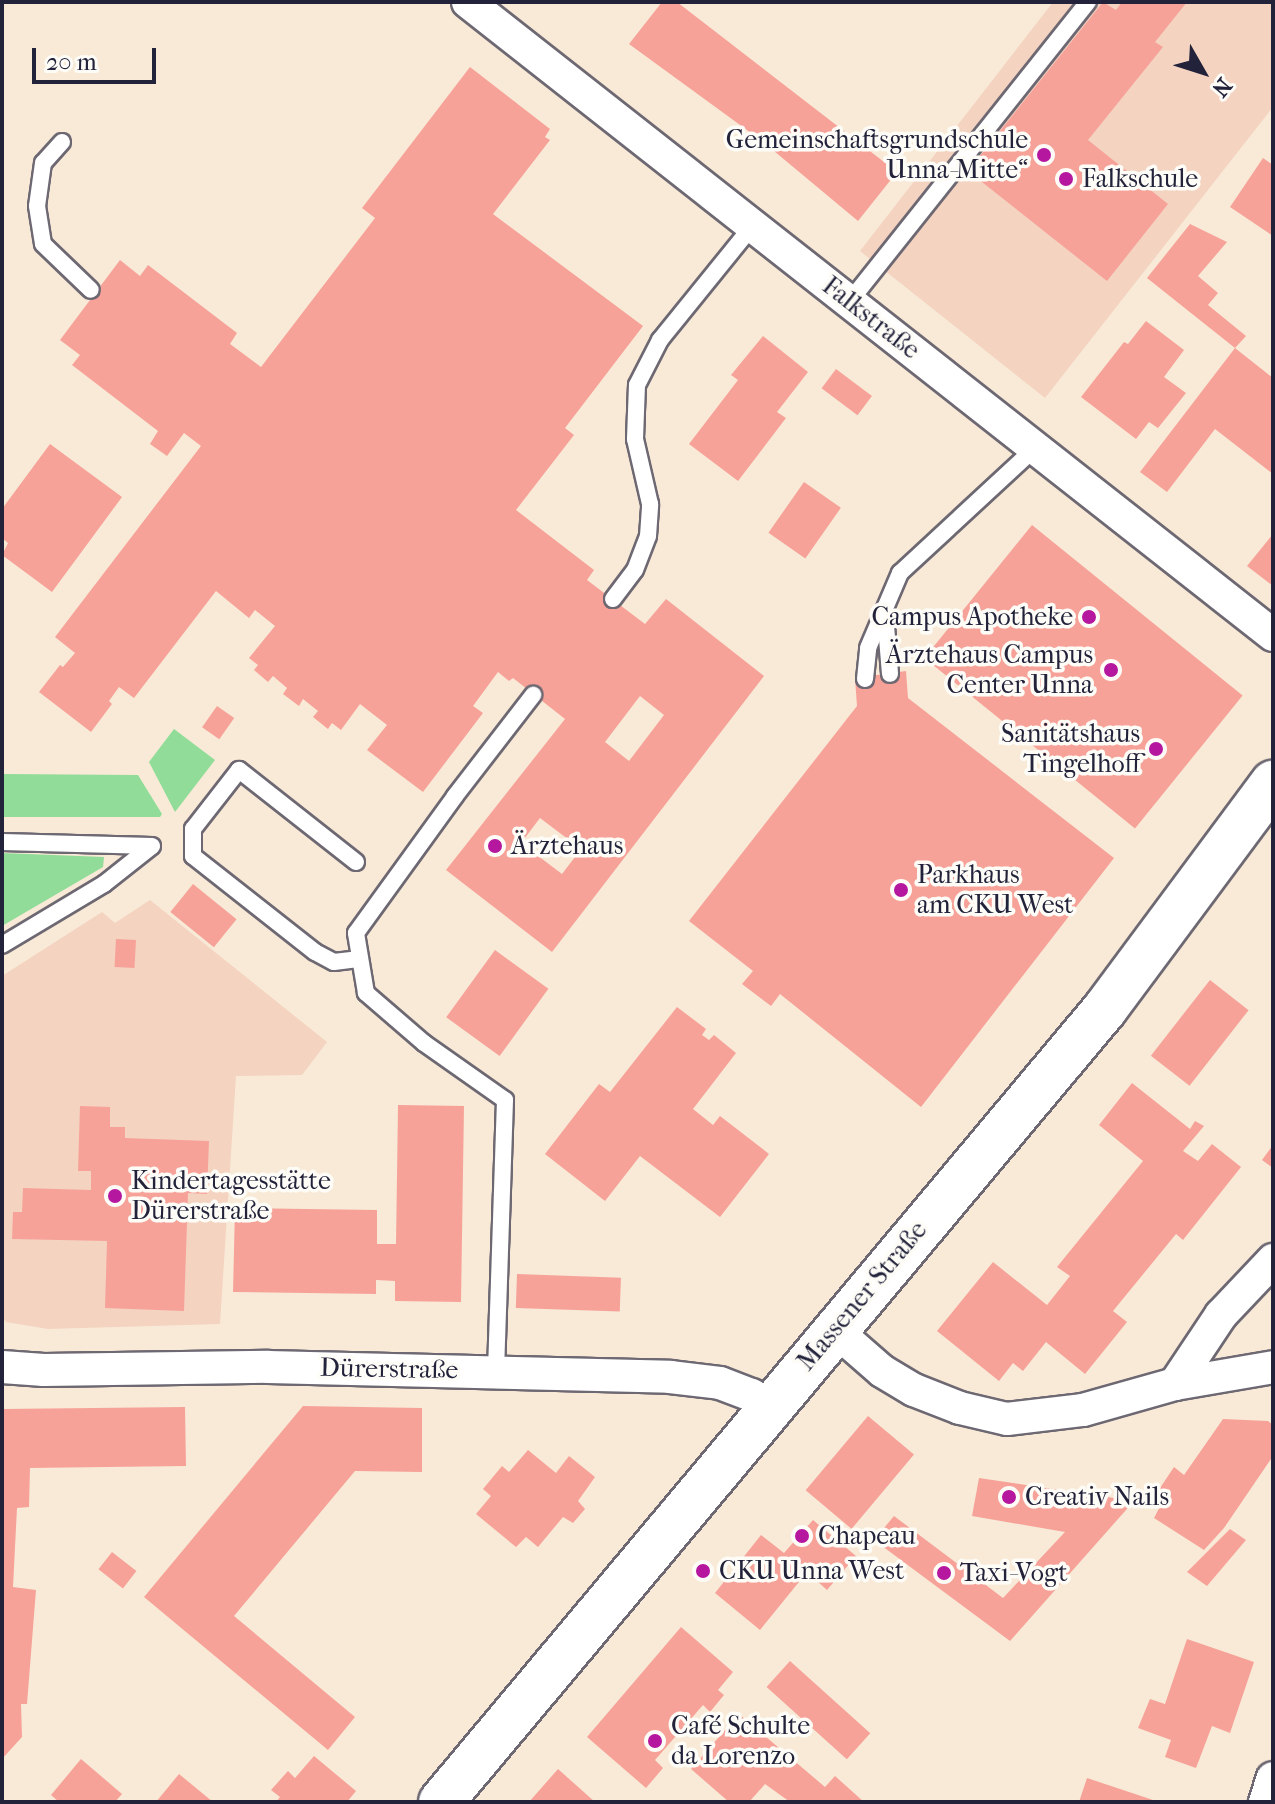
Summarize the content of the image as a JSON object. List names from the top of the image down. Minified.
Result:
{"streets":{"main road":["Massener Straße"],"street":["Falkstraße","Dürerstraße"]},"crossings":[["Massener Straße","Dürerstraße"]],"places":["Gemeinschaftsgrundschule Unna-Mitte“","Falkschule","Campus Apotheke","Ärztehaus Campus Center Unna","Sanitätshaus Tingelhoff","Ärztehaus","Parkhaus am CKU West","Kindertagesstätte Dürerstraße","Creativ Nails","Chapeau","CKU Unna West","Taxi-Vogt","Café Schulte da Lorenzo"],"scale_bar":"20 m","north":"bottom right"}
